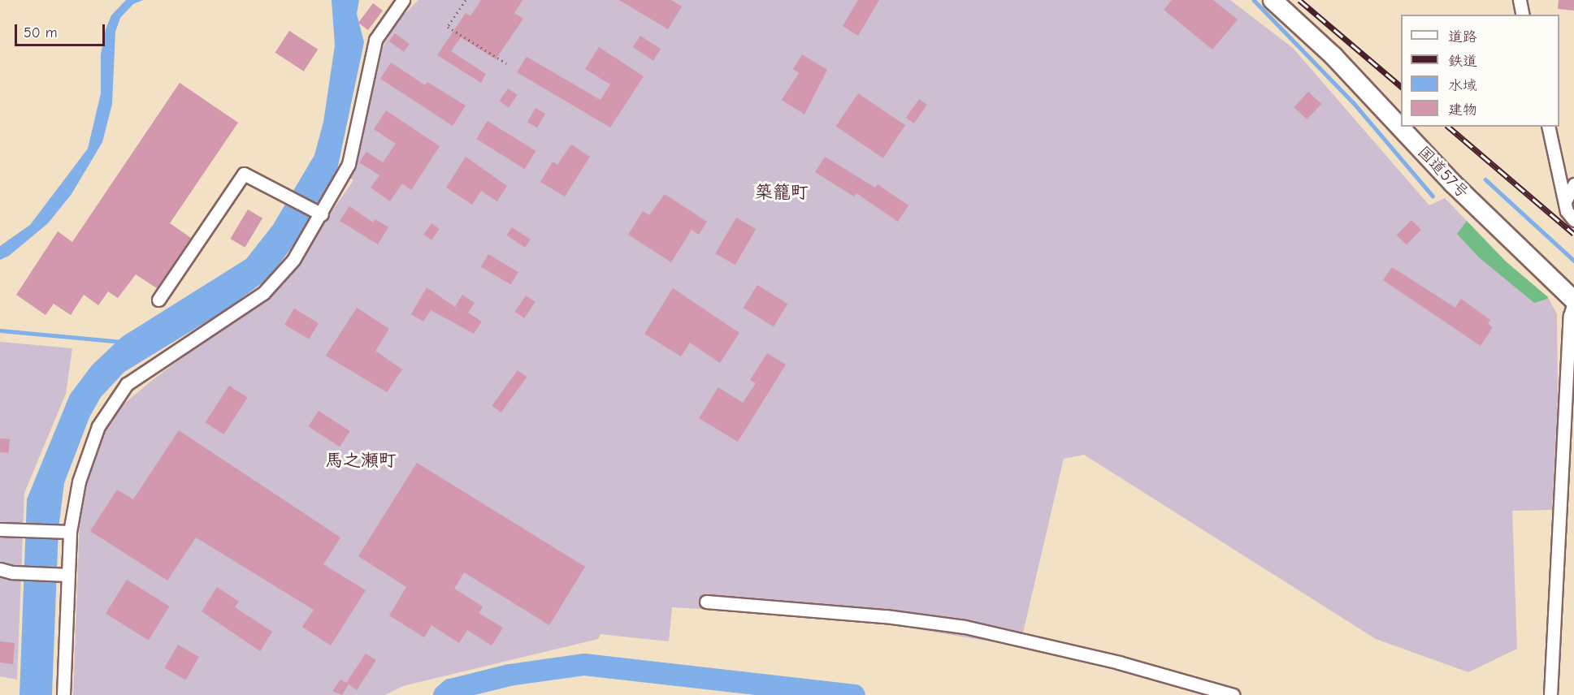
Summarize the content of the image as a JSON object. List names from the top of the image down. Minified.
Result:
{"streets":{"highway":["国道57号"]},"districts":["築籠町","馬之瀬町"],"legend":["道路","鉄道","水域","建物"],"scale_bar":"50 m"}
